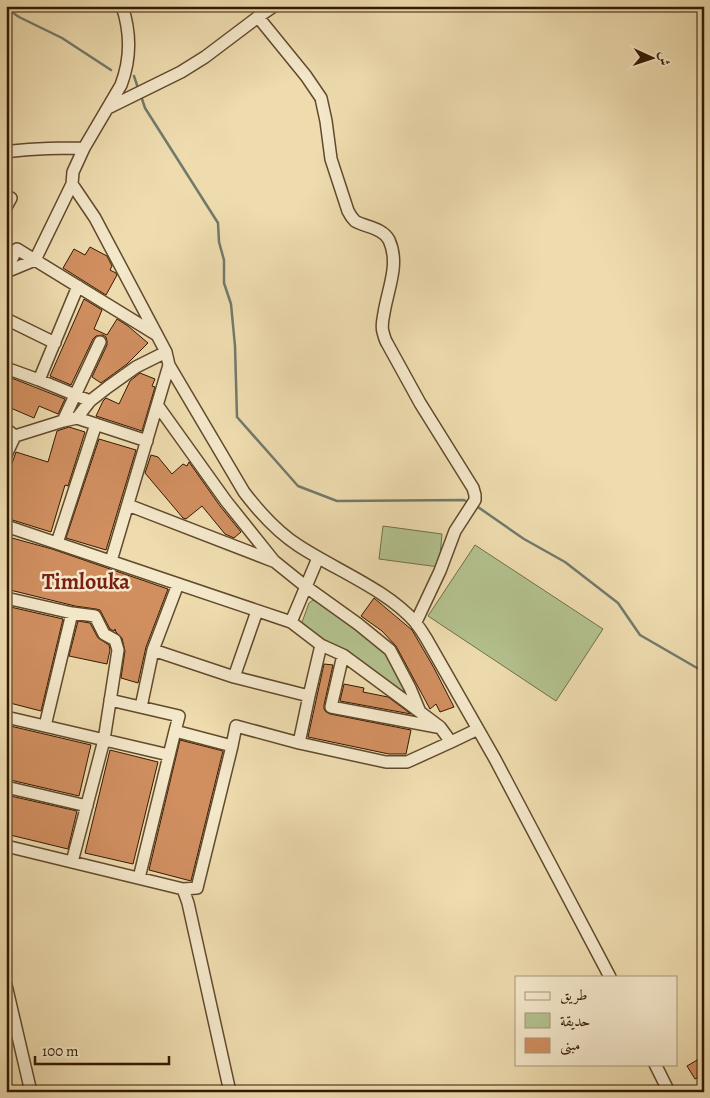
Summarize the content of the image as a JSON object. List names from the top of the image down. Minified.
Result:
{"districts":["Timlouka"],"legend":["طريق","حديقة","مبنى"],"scale_bar":"100 m","north":"right"}
